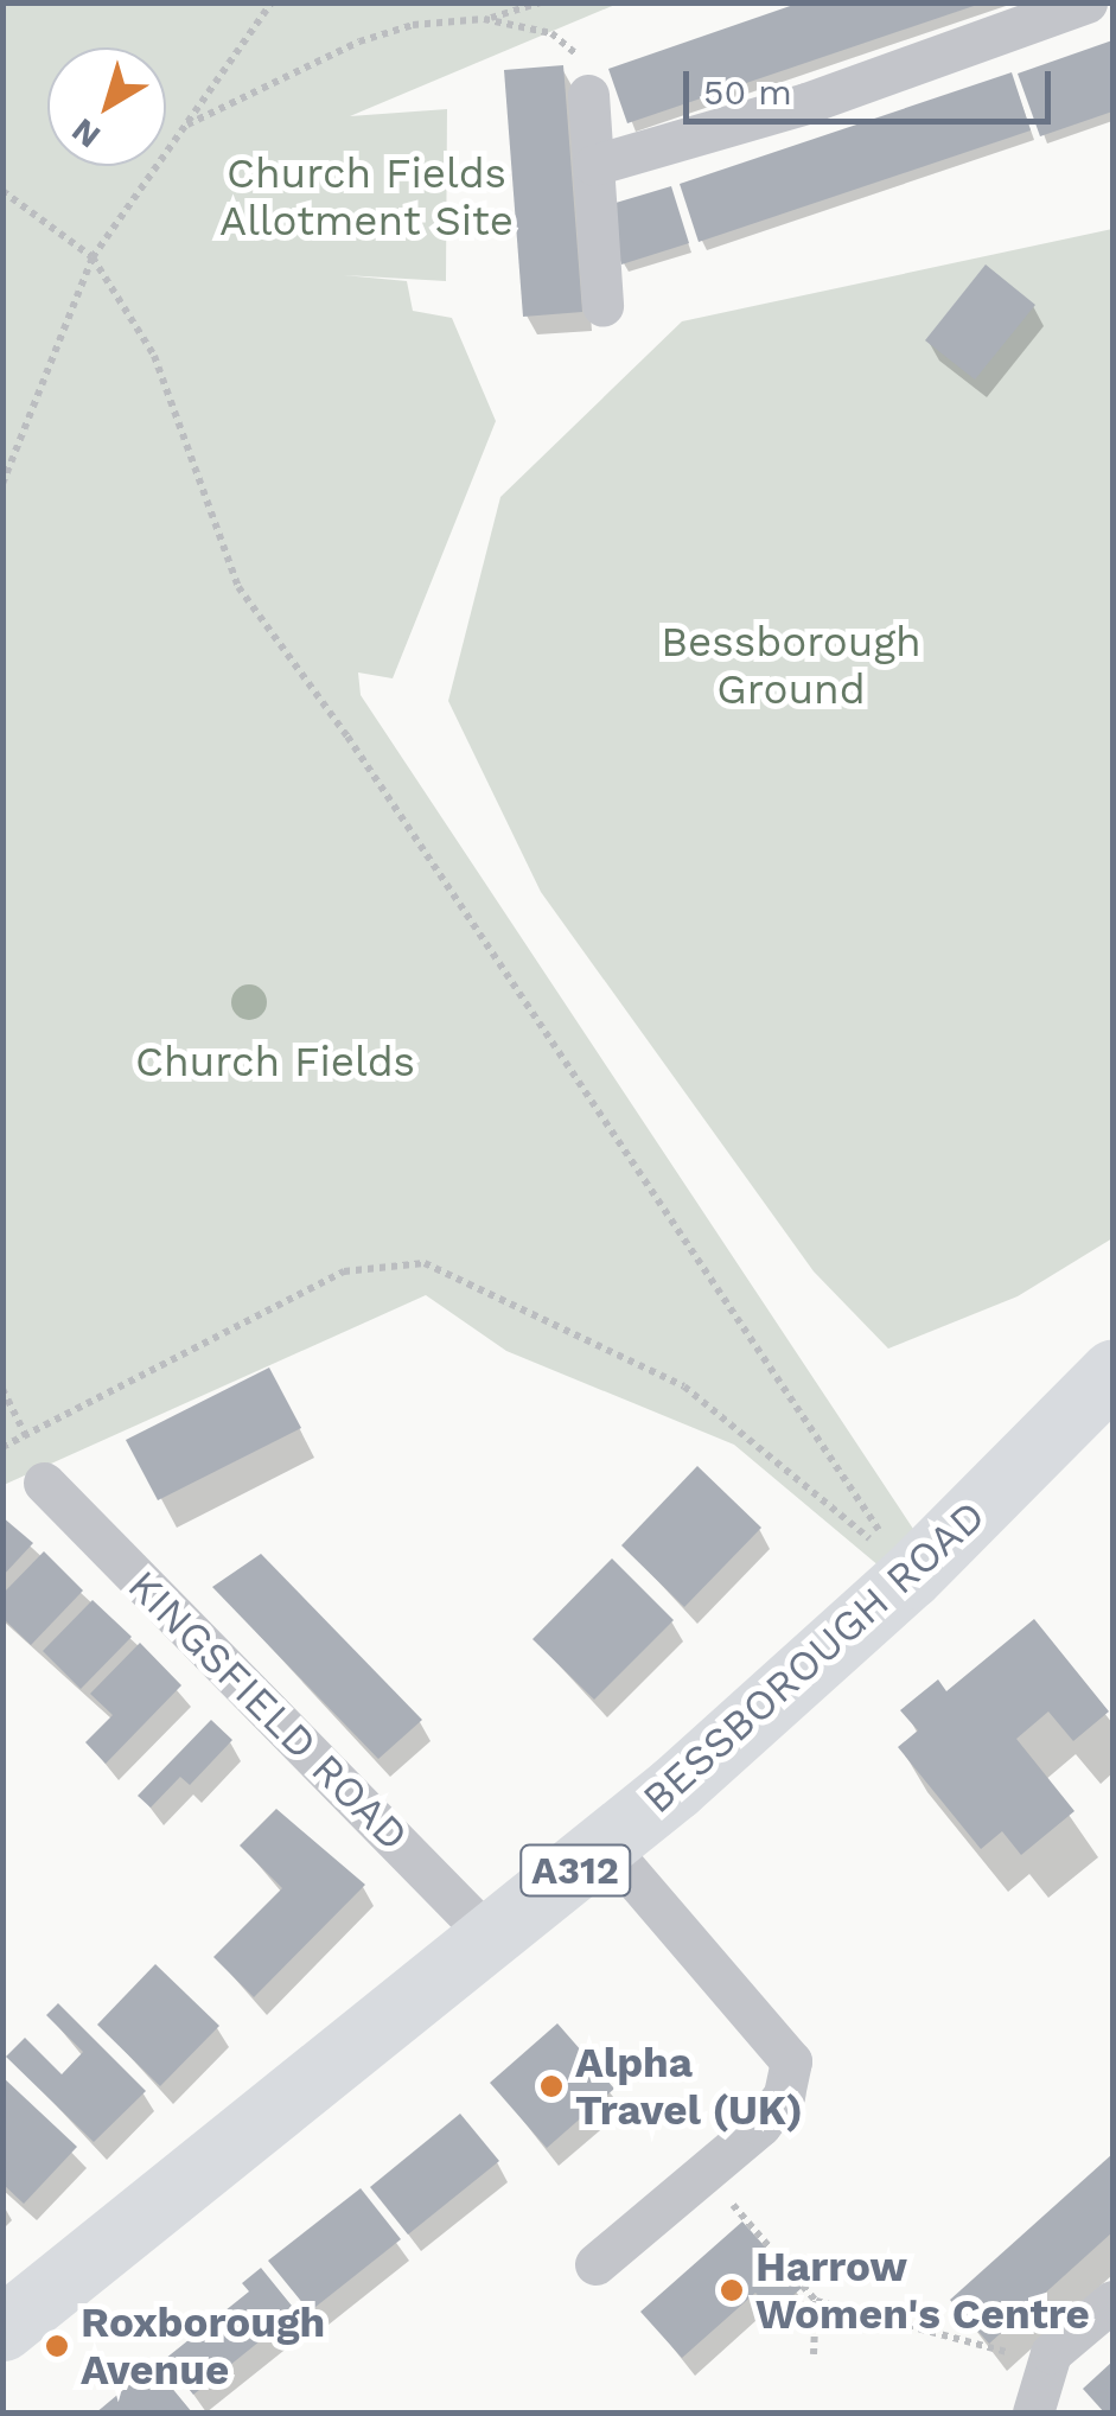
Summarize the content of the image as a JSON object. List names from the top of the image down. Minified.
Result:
{"streets":{"main road":["BESSBOROUGH ROAD","A312"],"street":["KINGSFIELD ROAD"]},"crossings":[["BESSBOROUGH ROAD","KINGSFIELD ROAD"]],"parks":["Church Fields Allotment Site","Bessborough Ground","Church Fields"],"places":["Alpha Travel (UK)","Harrow Women's Centre","Roxborough Avenue"],"scale_bar":"50 m","north":"bottom left"}
